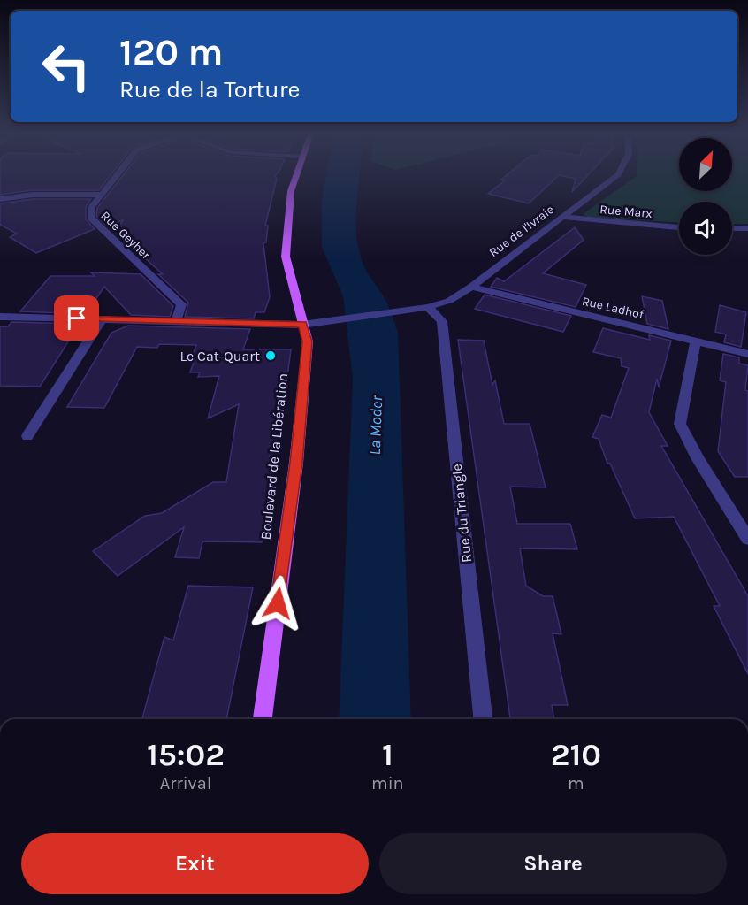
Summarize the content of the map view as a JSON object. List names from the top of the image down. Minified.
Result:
{"streets":{"main road":["Boulevard de la Libération"],"street":["Rue Marx","Rue de l'Ivraie","Rue Geyher","Rue Ladhof","Rue du Triangle"]},"crossings":[["Rue Marx","Rue de l'Ivraie"],["Rue de l'Ivraie","Rue Geyher"],["Rue de l'Ivraie","Rue Ladhof"],["Rue de l'Ivraie","Boulevard de la Libération"],["Rue de l'Ivraie","Rue du Triangle"]],"water":["La Moder"],"places":["Le Cat-Quart"],"north":"top right","page":{"turn":["120 m","Rue de la Torture"],"eta":["15:02","Arrival","1","min","210","m"],"buttons":["Exit","Share"]}}
